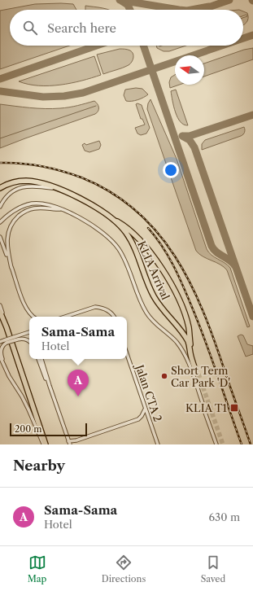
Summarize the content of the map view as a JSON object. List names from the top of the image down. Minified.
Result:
{"streets":{"main road":["KLIA Arrival"],"street":["Jalan CTA 2"]},"places":{"other":["Short Term Car Park 'D'"],"transit":["KLIA T1"]},"scale_bar":"200 m","north":"left","page":{"search":"Search here","popup":["Sama-Sama","Hotel"],"pins":"A","scale":"200 m","heading":"Nearby","list":[{"mark":"A","name":"Sama-Sama","note":"Hotel","value":"630 m"}],"nav":["Map","Directions","Saved"]}}
